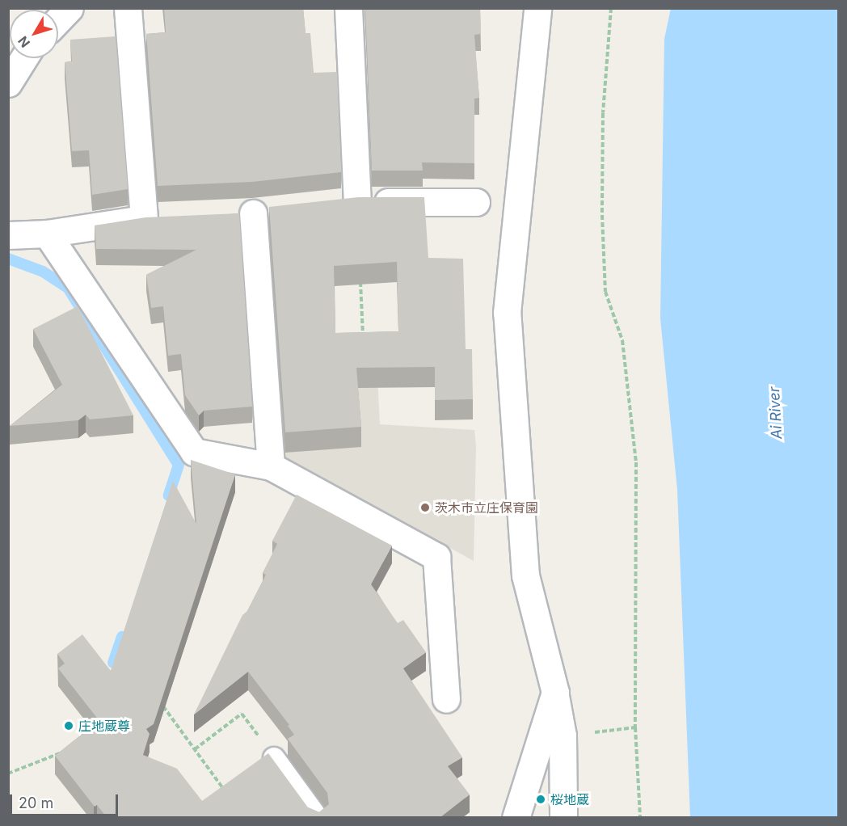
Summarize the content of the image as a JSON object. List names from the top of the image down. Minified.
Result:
{"water":["Ai River"],"places":["茨木市立庄保育園","庄地蔵尊","桜地蔵"],"scale_bar":"20 m","north":"bottom left"}
